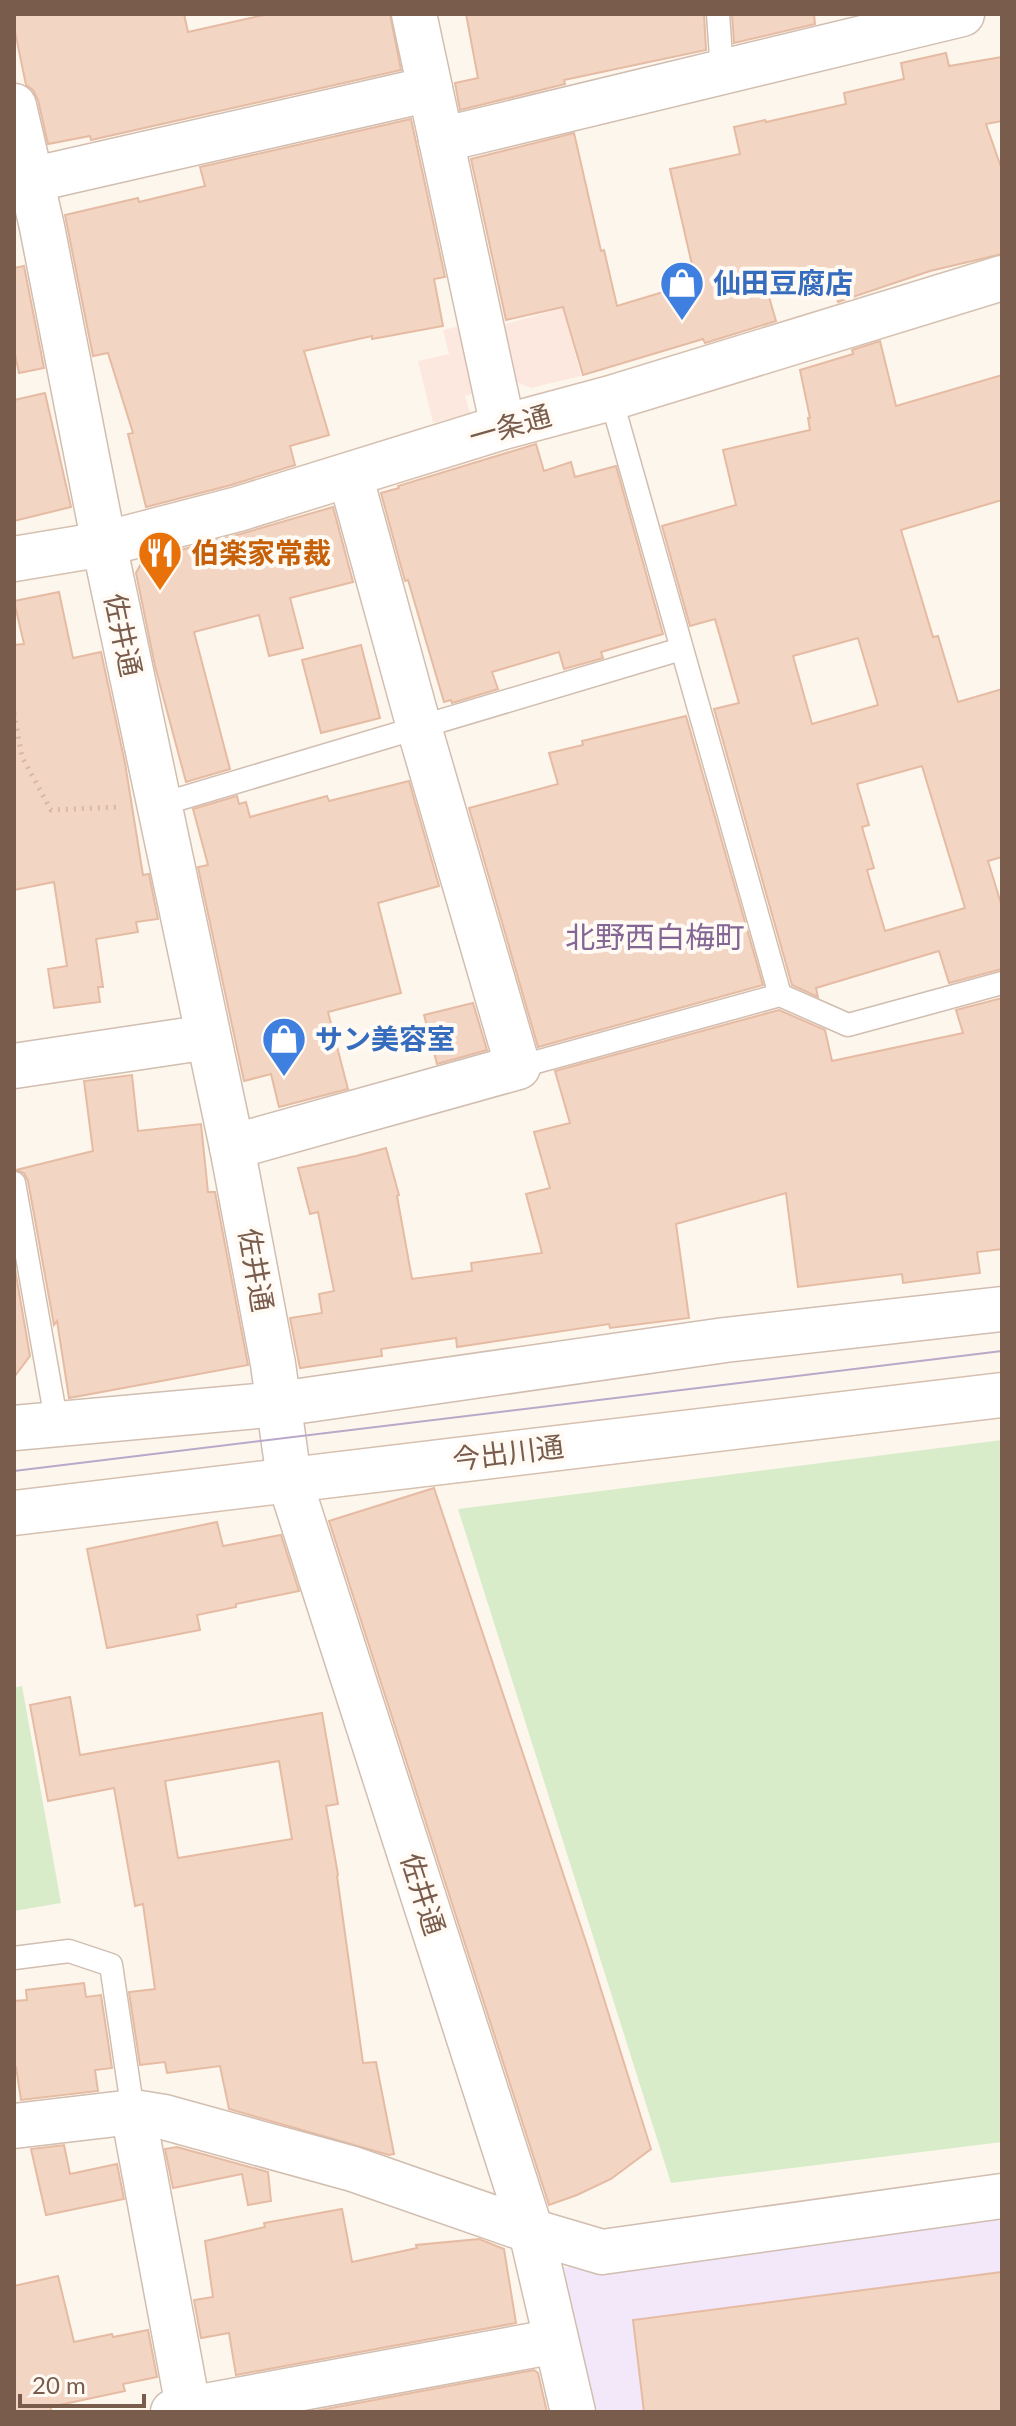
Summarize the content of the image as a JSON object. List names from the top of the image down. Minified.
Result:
{"streets":{"street":["一条通","佐井通","今出川通"]},"crossings":[["一条通","佐井通"],["佐井通","今出川通"]],"districts":["北野西白梅町"],"places":{"shop":["仙田豆腐店","サン美容室"],"restaurant":["伯楽家常裁"]},"scale_bar":"20 m"}
